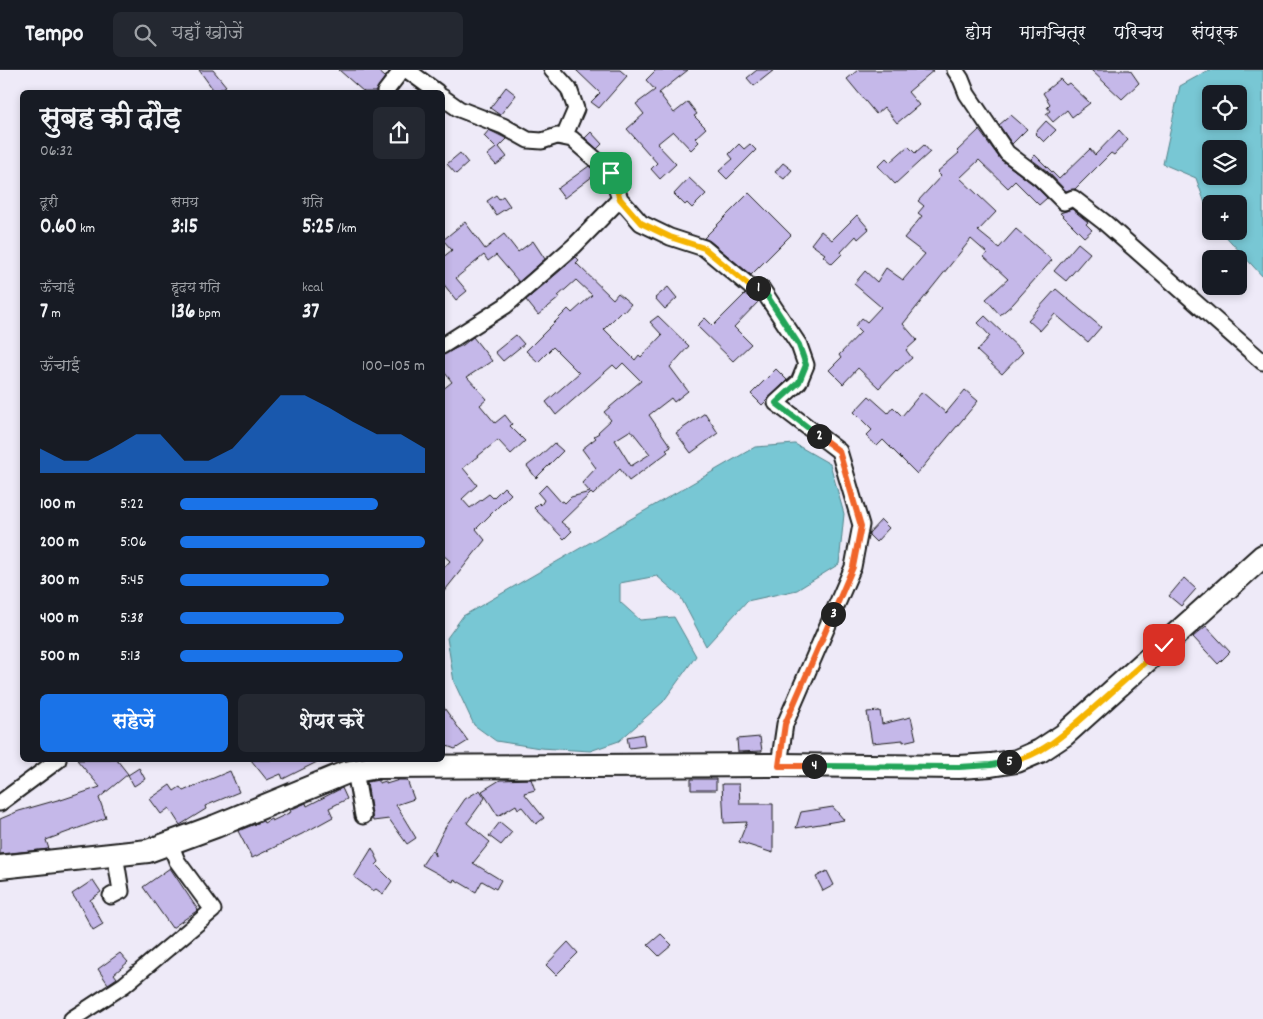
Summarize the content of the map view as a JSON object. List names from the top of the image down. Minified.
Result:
{"page":{"header":"Tempo","search":"यहाँ खोजें","nav":["होम","मानचित्र","परिचय","संपर्क"],"map_buttons":["+","−"],"heading":["सुबह की दौड़","06:32"],"stats":[["दूरी","0.60 km"],["समय","3:15"],["गति","5:25 /km"],["ऊँचाई","7 m"],["हृदय गति","136 bpm"],["kcal","37"]],"pins":["1","2","3","5","4"],"chart":["ऊँचाई","100–105 m"],"list":[{"name":"100 m","note":"5:22"},{"name":"200 m","note":"5:06"},{"name":"300 m","note":"5:45"},{"name":"400 m","note":"5:38"},{"name":"500 m","note":"5:13"}],"buttons":["सहेजें","शेयर करें"]}}
